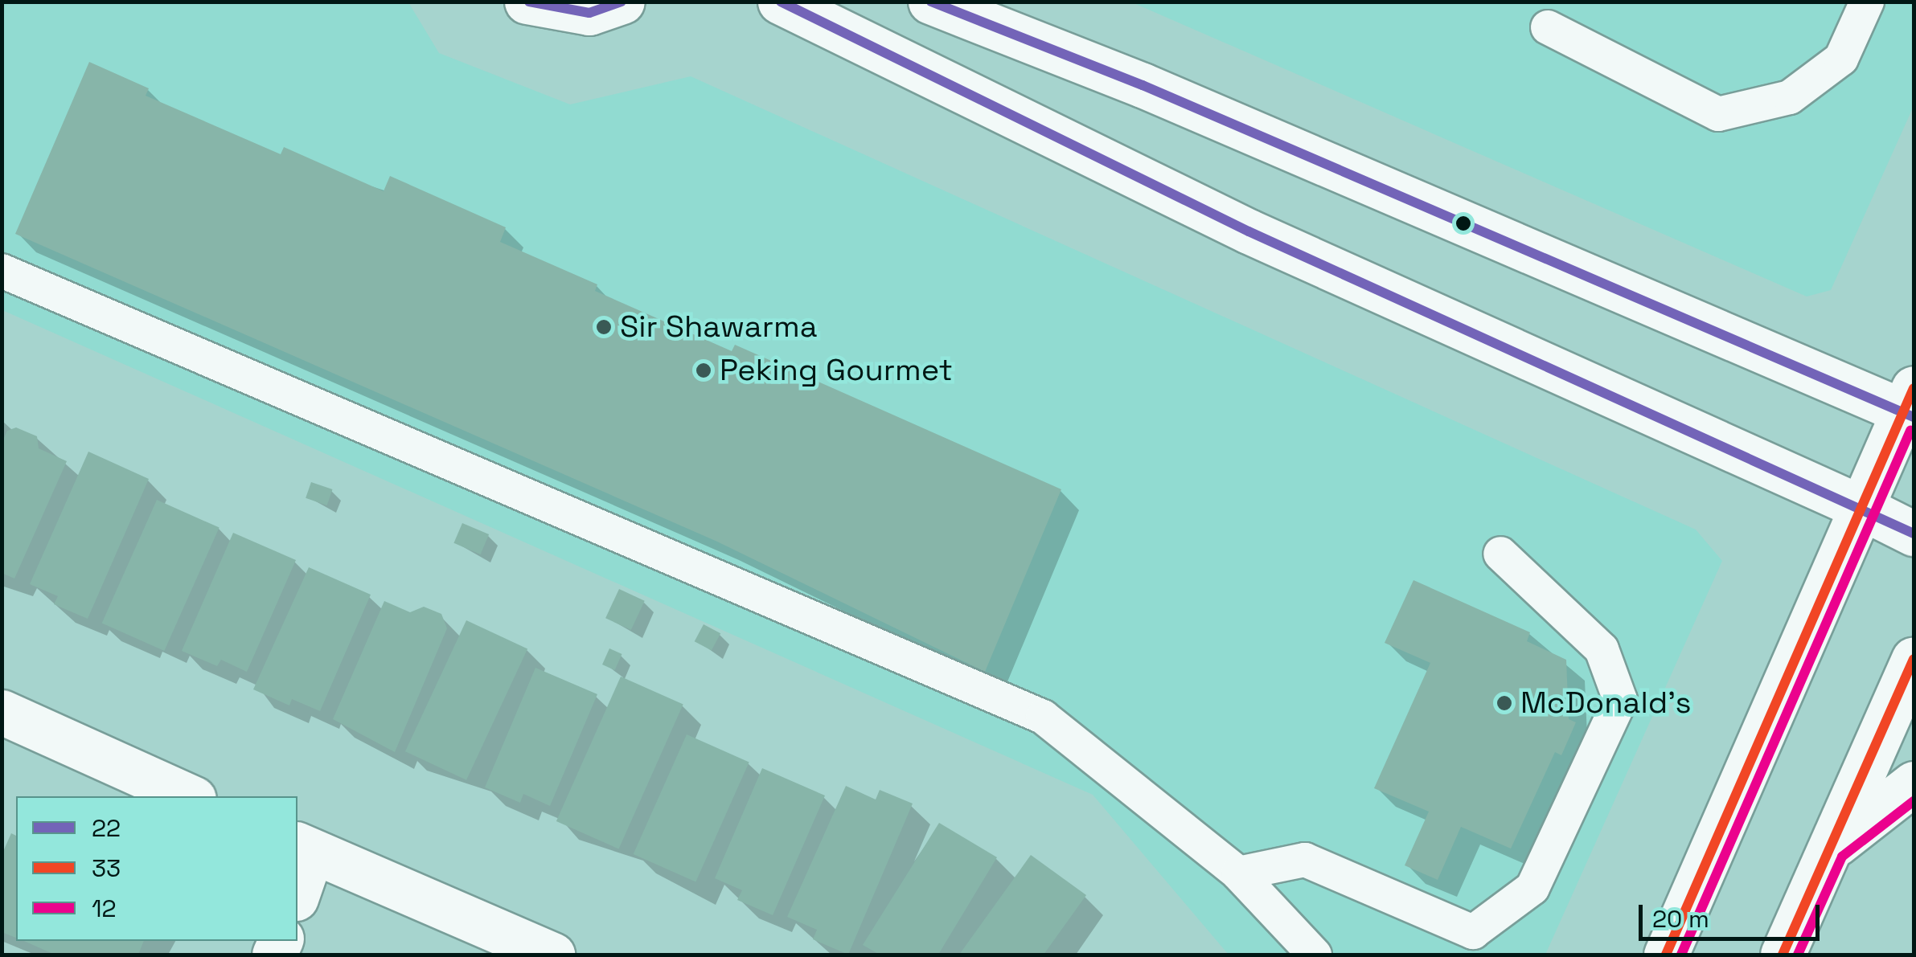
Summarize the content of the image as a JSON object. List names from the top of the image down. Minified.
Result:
{"places":["Sir Shawarma","Peking Gourmet","McDonald's"],"lines":["transit line 22","transit line 33","transit line 12"],"legend":["22","33","12"],"scale_bar":"20 m"}
